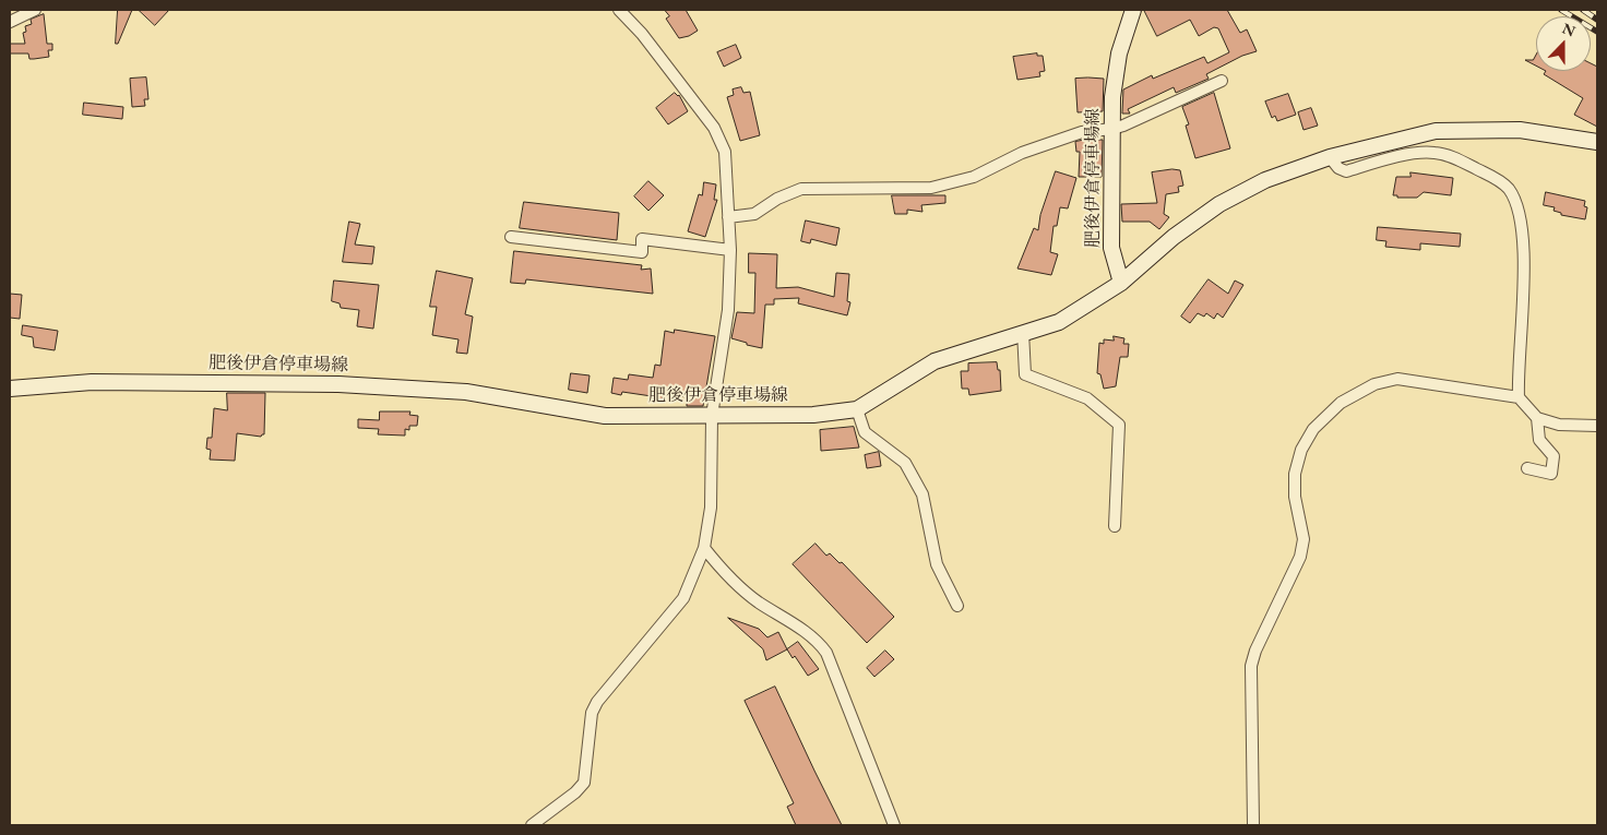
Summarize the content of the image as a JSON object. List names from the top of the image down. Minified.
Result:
{"streets":{"main road":["肥後伊倉停車場線"]},"north":"top"}
